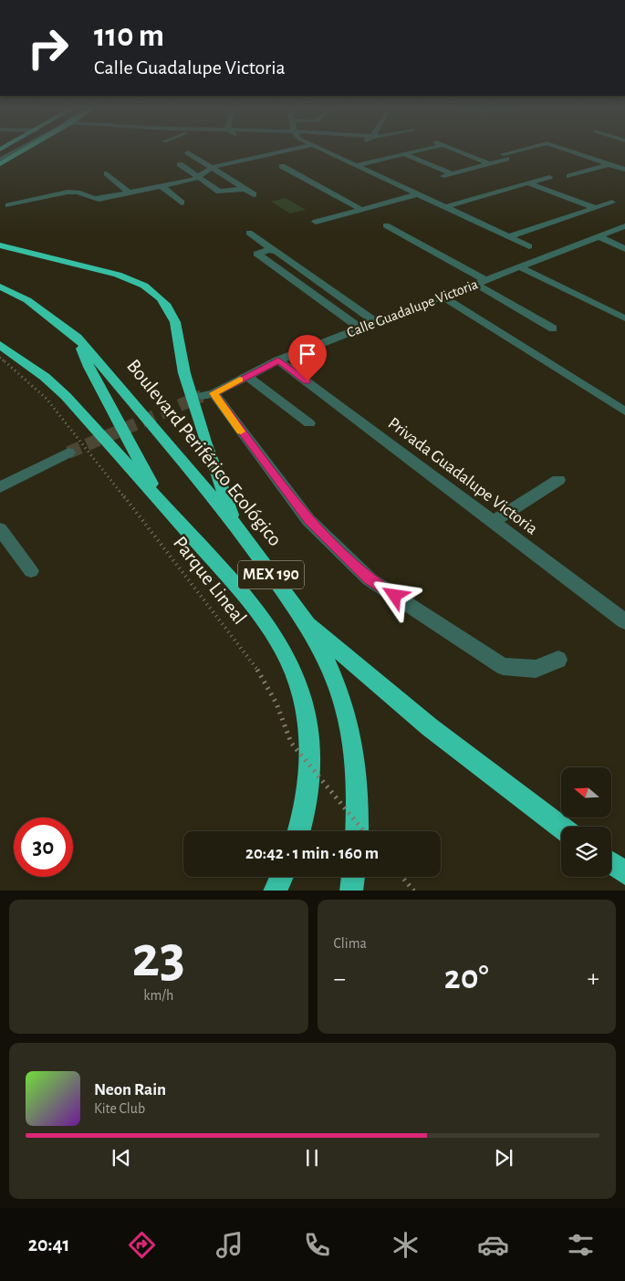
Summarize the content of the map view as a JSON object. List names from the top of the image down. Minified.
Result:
{"streets":{"highway":["Boulevard Periférico Ecológico","MEX 190"],"street":["Calle Guadalupe Victoria","Privada Guadalupe Victoria"],"path":["Parque Lineal"]},"crossings":[["Calle Guadalupe Victoria","Privada Guadalupe Victoria"]],"north":"left","page":{"turn":["110 m","Calle Guadalupe Victoria"],"limit":"30","trip":"20:42 · 1 min · 160 m","tile":[["23","km/h"],"Clima"],"heat":["−","20°","+"],"song":["Neon Rain","Kite Club"],"tabs":"20:41"}}
